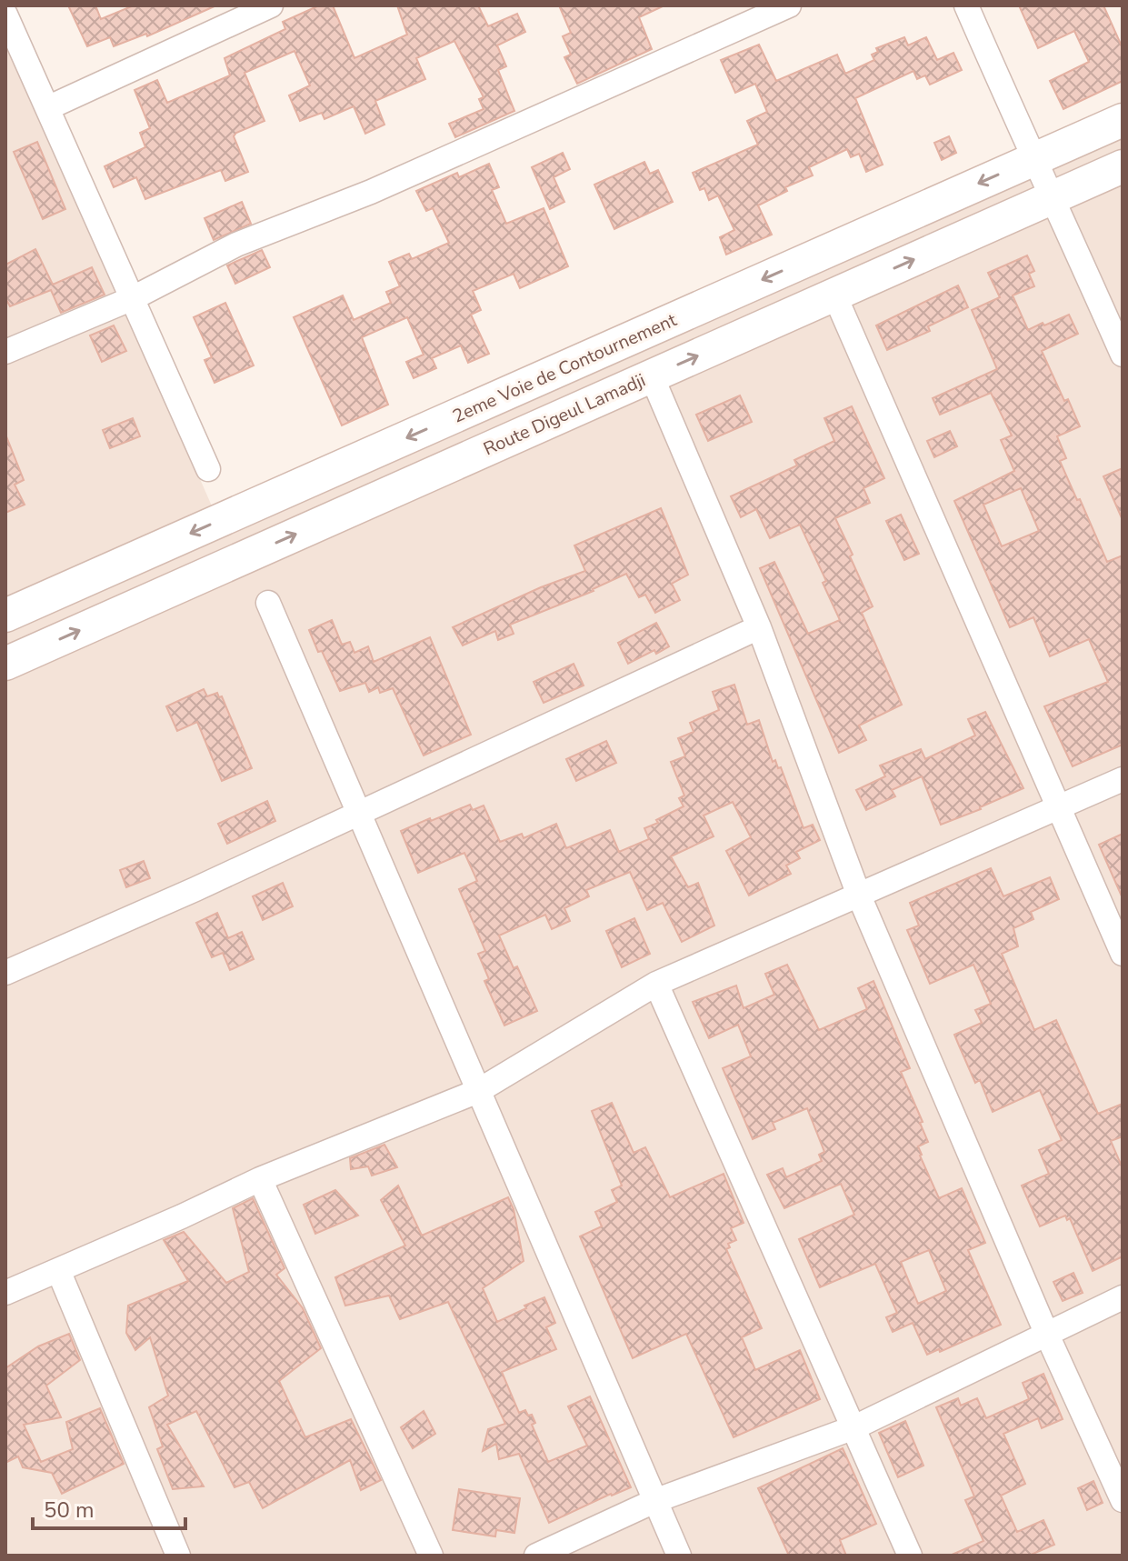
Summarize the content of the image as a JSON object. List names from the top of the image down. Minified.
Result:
{"streets":{"main road":["2eme Voie de Contournement","Route Digeul Lamadji"]},"one_way":["2eme Voie de Contournement","Route Digeul Lamadji"],"scale_bar":"50 m"}
